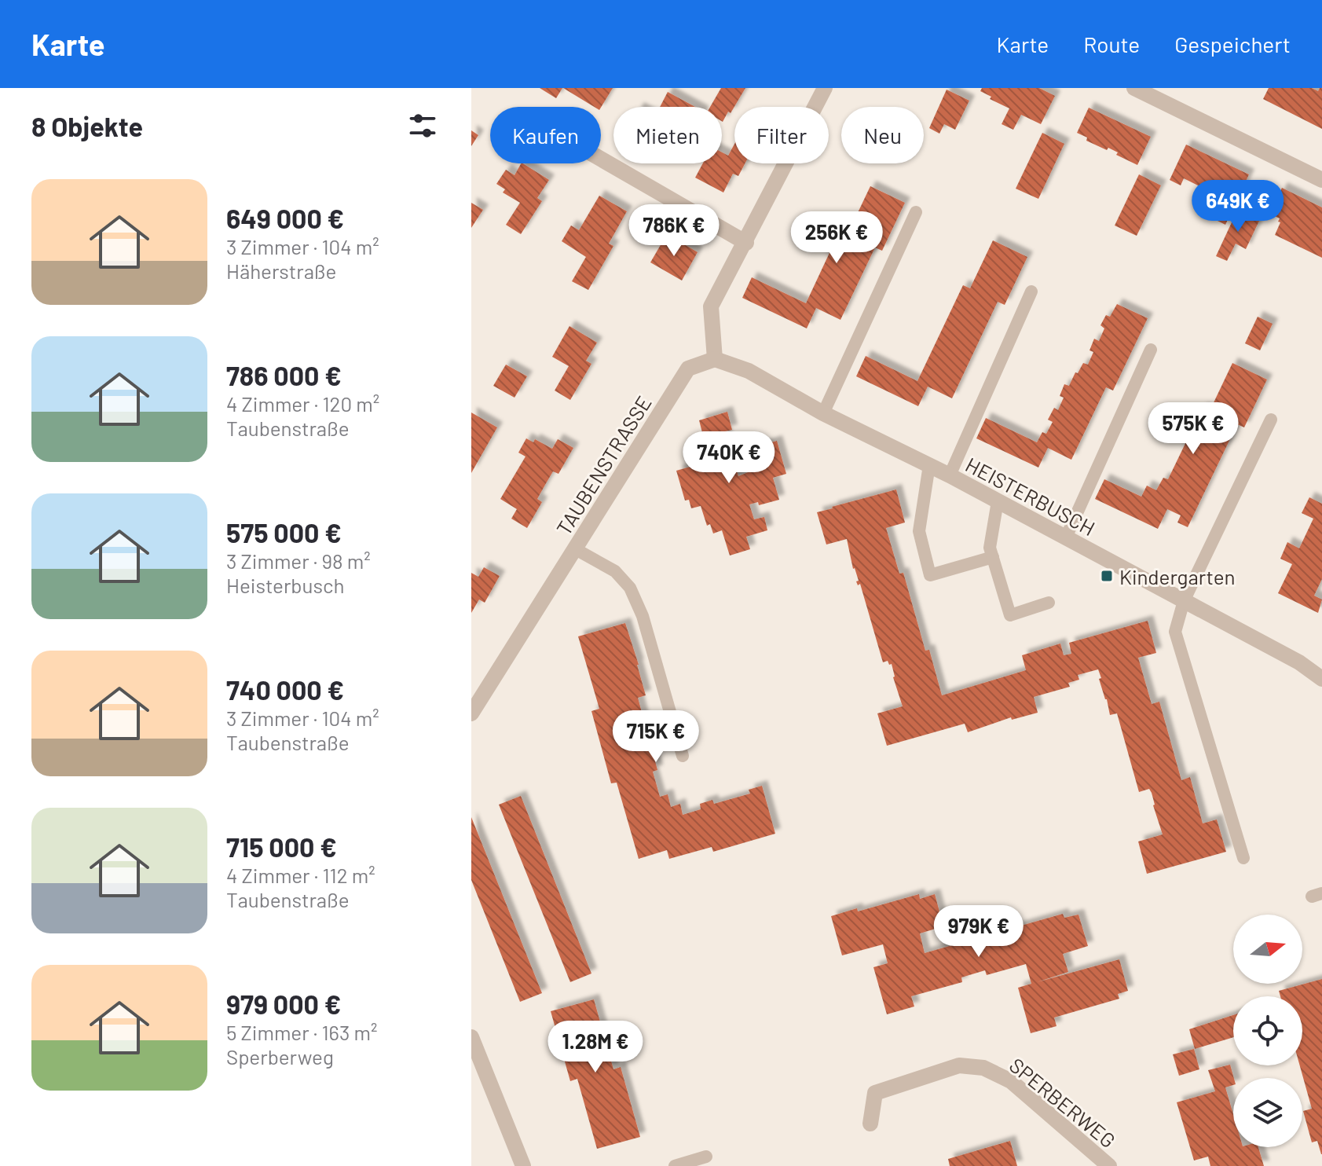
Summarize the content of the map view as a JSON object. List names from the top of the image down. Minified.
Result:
{"streets":{"street":["TAUBENSTRASSE","HEISTERBUSCH","SPERBERWEG"]},"crossings":[["TAUBENSTRASSE","HEISTERBUSCH"]],"places":{"transit":["Kindergarten"]},"north":"right","page":{"header":"Karte","nav":["Karte","Route","Gespeichert"],"heading":"8 Objekte","chip":["Kaufen","Mieten","Filter","Neu"],"list":[{"name":"649 000 €","note":"3 Zimmer · 104 m² · Häherstraße"},{"name":"786 000 €","note":"4 Zimmer · 120 m² · Taubenstraße"},{"name":"575 000 €","note":"3 Zimmer · 98 m² · Heisterbusch"},{"name":"740 000 €","note":"3 Zimmer · 104 m² · Taubenstraße"},{"name":"715 000 €","note":"4 Zimmer · 112 m² · Taubenstraße"},{"name":"979 000 €","note":"5 Zimmer · 163 m² · Sperberweg"}],"price":["649K €","786K €","256K €","575K €","740K €","715K €","979K €","1.28M €"]}}
